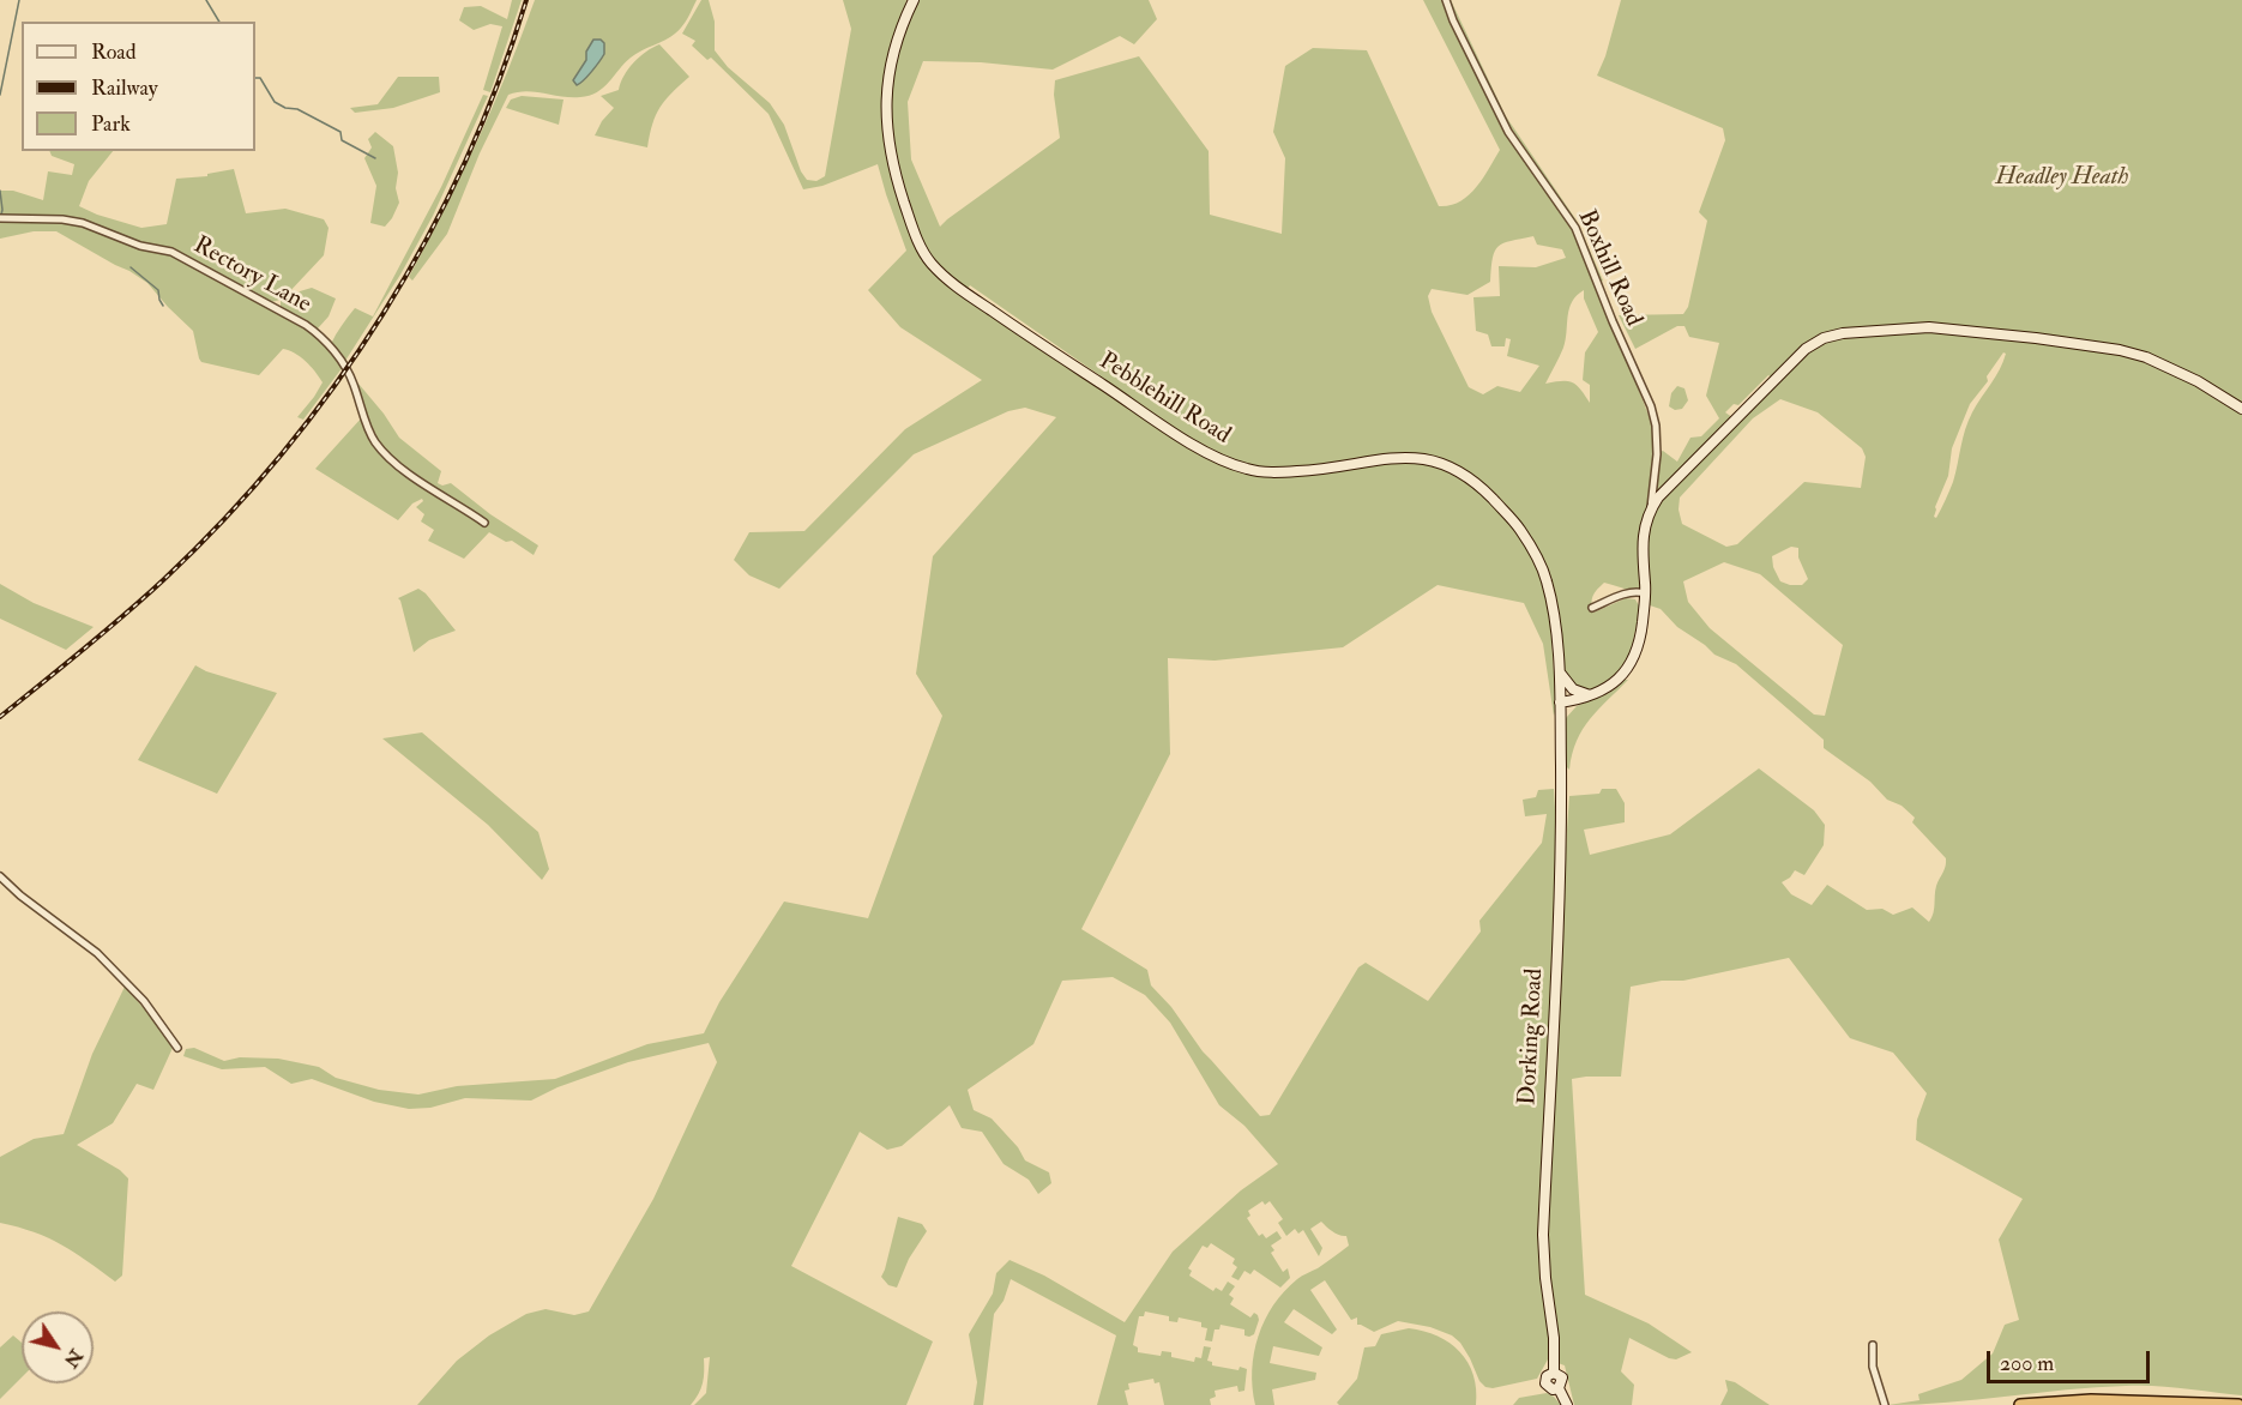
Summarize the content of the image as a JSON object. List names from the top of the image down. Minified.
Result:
{"streets":{"main road":["Pebblehill Road","Dorking Road"],"street":["Boxhill Road","Rectory Lane"]},"crossings":[["Pebblehill Road","Dorking Road"]],"parks":["Headley Heath"],"legend":["Road","Railway","Park"],"scale_bar":"200 m","north":"bottom right"}
